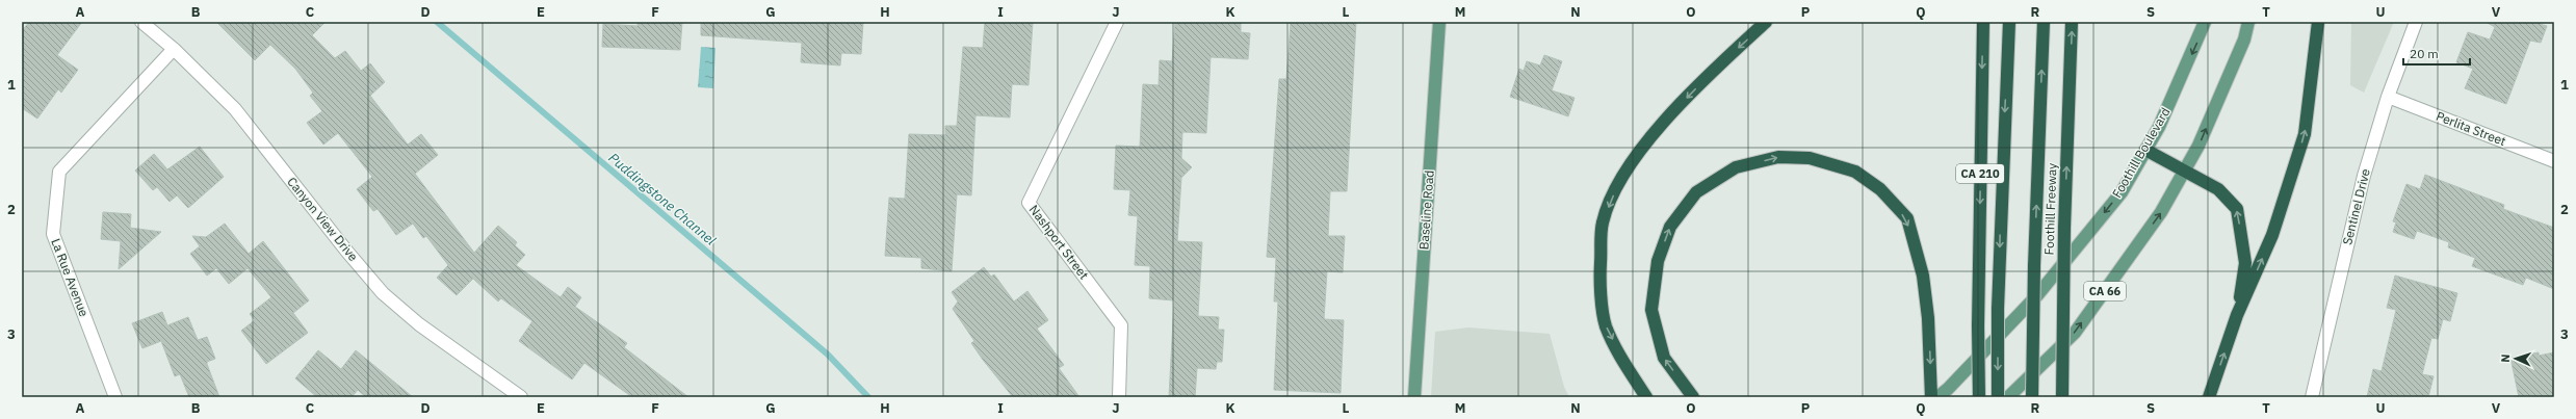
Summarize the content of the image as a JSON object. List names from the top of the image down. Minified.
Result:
{"streets":{"highway":["CA 210","Foothill Freeway"],"main road":["Foothill Boulevard","Baseline Road","CA 66"],"street":["Perlita Street","Sentinel Drive","Canyon View Drive","Nashport Street","La Rue Avenue"]},"crossings":[["Perlita Street","Sentinel Drive"],["Canyon View Drive","La Rue Avenue"]],"water":["Puddingstone Channel"],"scale_bar":"20 m","north":"left","grid":{"columns":["A","B","C","D","E","F","G","H","I","J","K","L","M","N","O","P","Q","R","S","T","U","V"],"rows":["1","2","3"]}}
